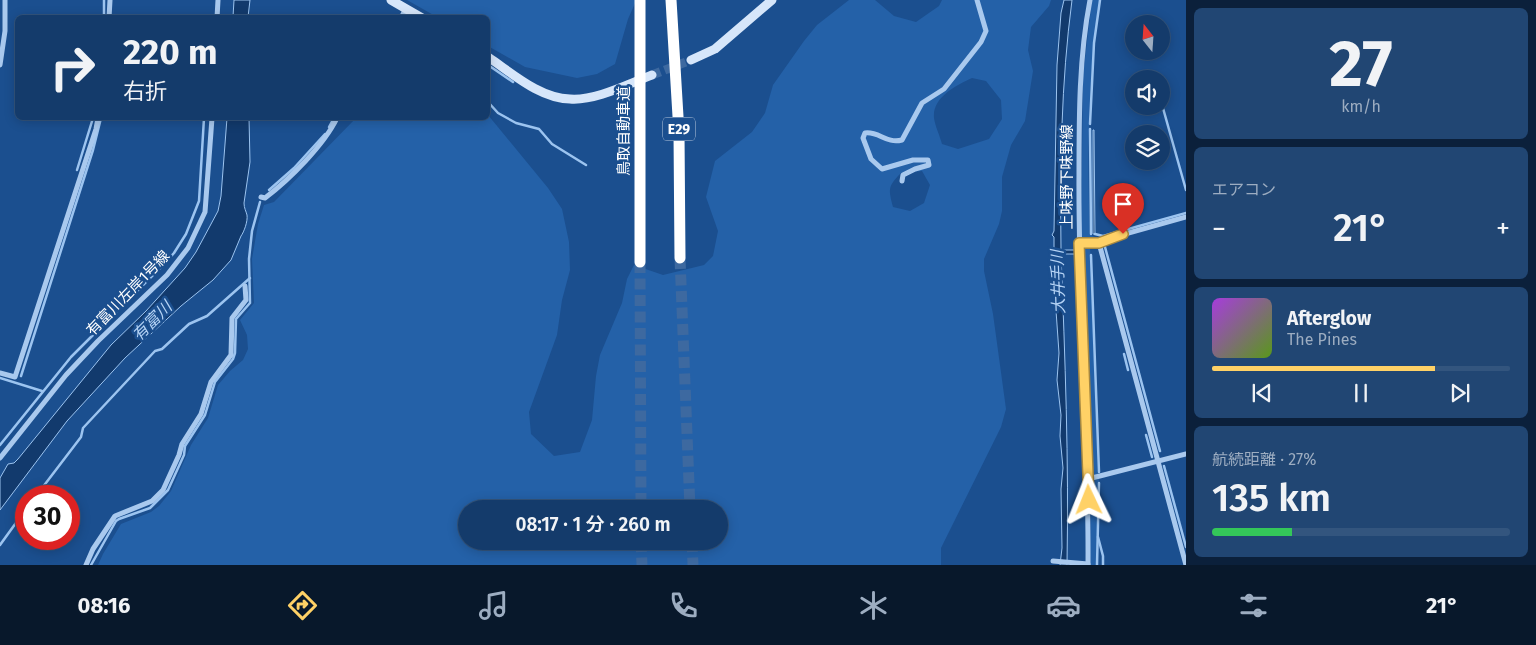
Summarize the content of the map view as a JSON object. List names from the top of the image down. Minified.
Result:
{"streets":{"highway":["E29","鳥取自動車道"],"street":["上味野下味野線","有富川左岸1号線"]},"water":["大井手川","有富川"],"north":"top","page":{"tile":[["27","km/h"],"エアコン",["航続距離 · 27%","135 km"]],"turn":["220 m","右折"],"heat":["−","21°","+"],"song":["Afterglow","The Pines"],"limit":"30","trip":"08:17 · 1 分 · 260 m","tabs":["08:16","21°"]}}
